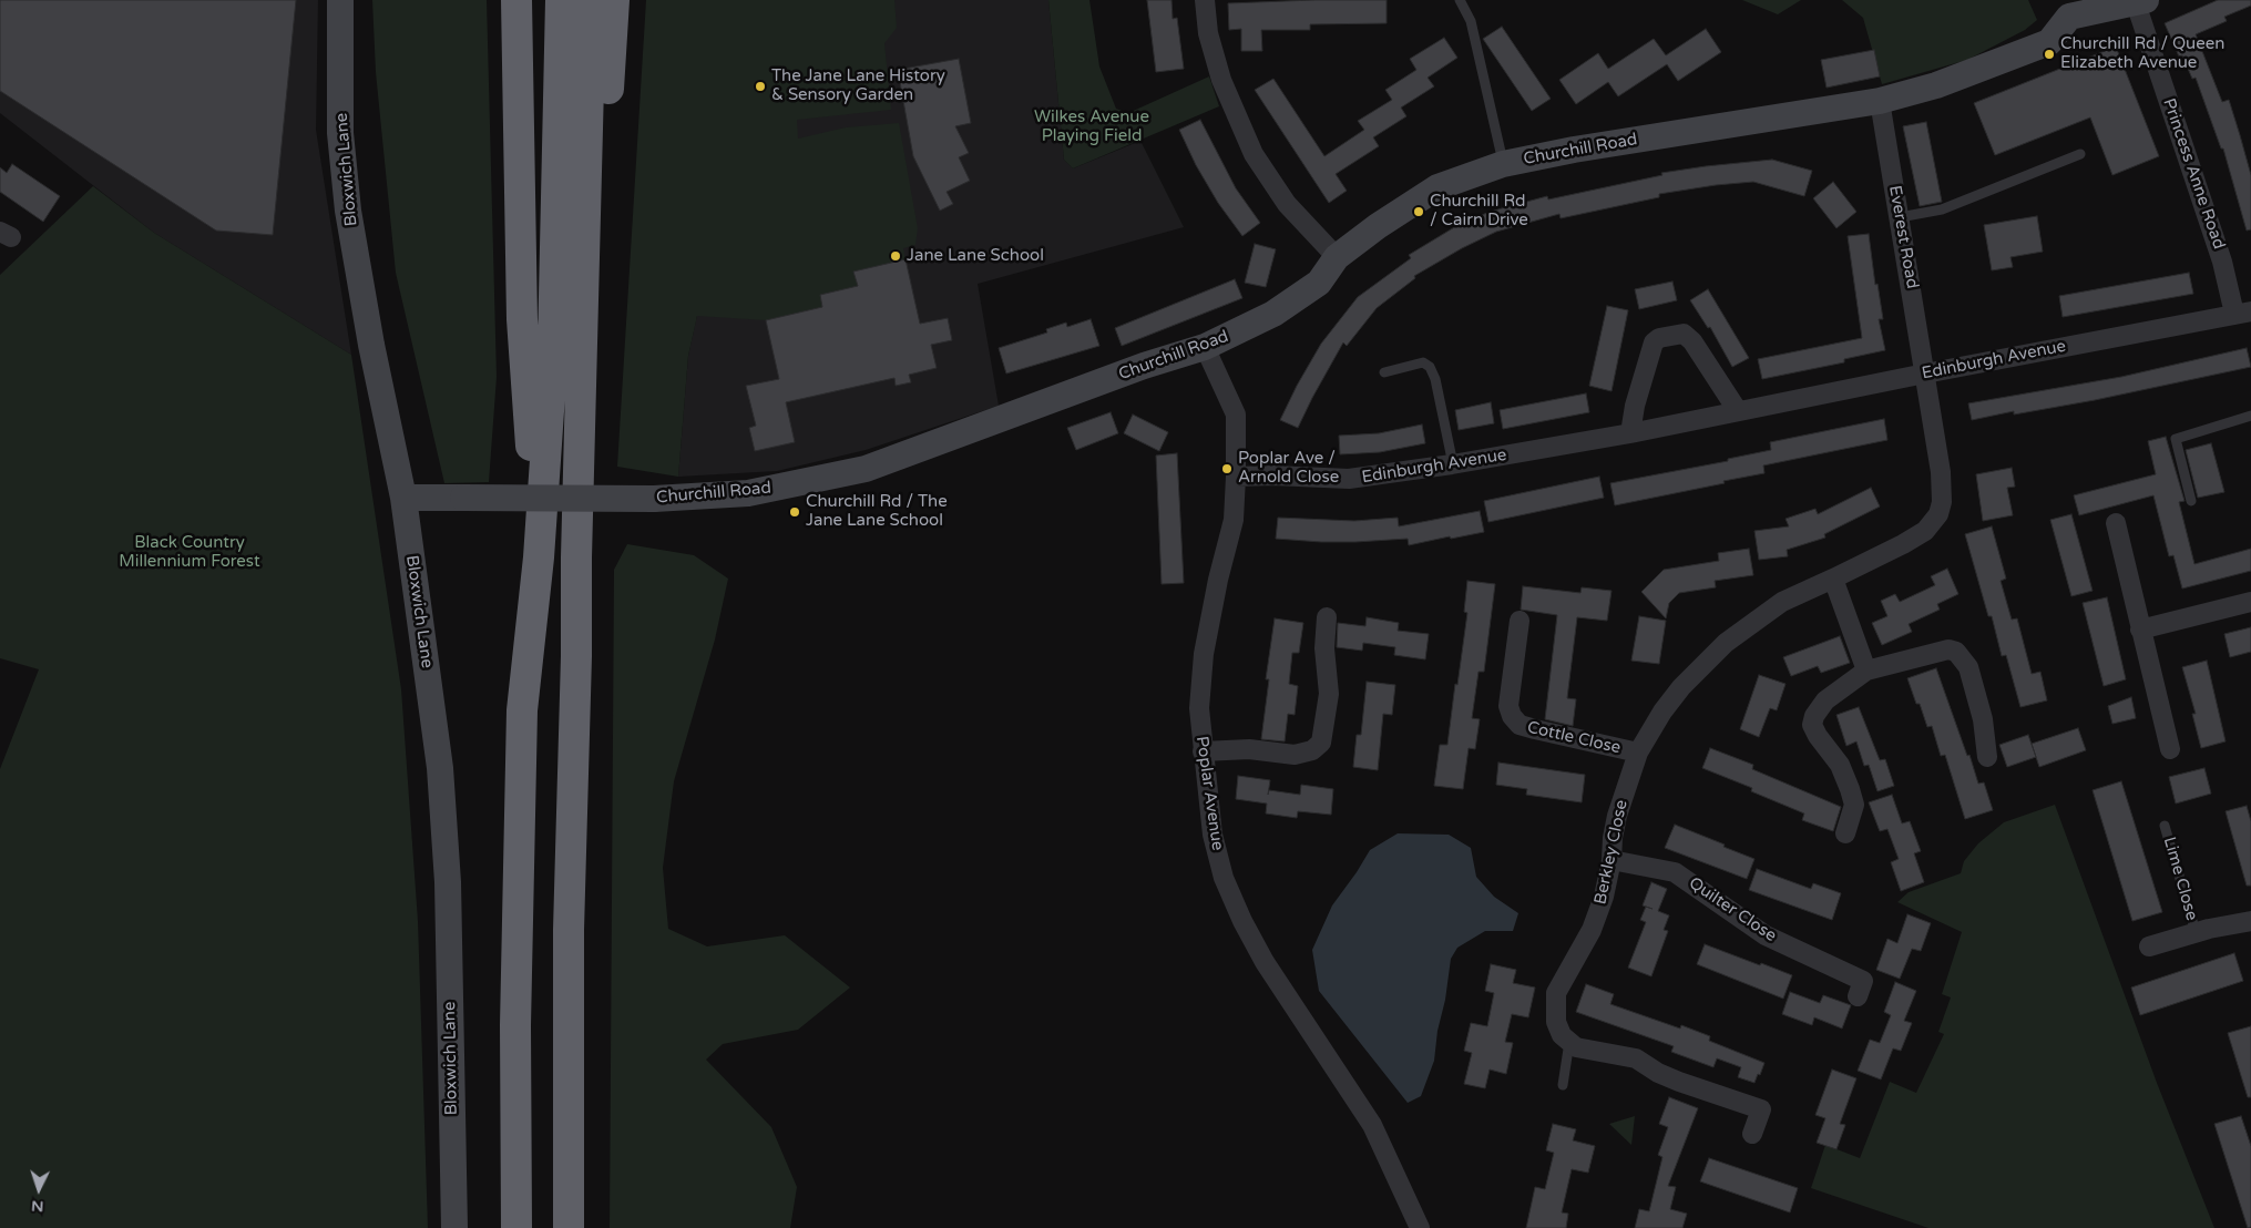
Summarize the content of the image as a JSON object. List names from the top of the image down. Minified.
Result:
{"streets":{"street":["Churchill Road","Bloxwich Lane","Princess Anne Road","Everest Road","Edinburgh Avenue","Cottle Close","Poplar Avenue","Berkley Close","Lime Close","Quilter Close"]},"crossings":[["Churchill Road","Bloxwich Lane"],["Churchill Road","Princess Anne Road"],["Churchill Road","Everest Road"],["Churchill Road","Poplar Avenue"],["Princess Anne Road","Edinburgh Avenue"],["Everest Road","Edinburgh Avenue"],["Everest Road","Berkley Close"],["Edinburgh Avenue","Poplar Avenue"],["Edinburgh Avenue","Berkley Close"],["Cottle Close","Berkley Close"],["Berkley Close","Quilter Close"]],"parks":["Wilkes Avenue Playing Field","Black Country Millennium Forest"],"places":["Churchill Rd / Queen Elizabeth Avenue","The Jane Lane History & Sensory Garden","Churchill Rd / Cairn Drive","Jane Lane School","Poplar Ave / Arnold Close","Churchill Rd / The Jane Lane School"],"north":"bottom"}
